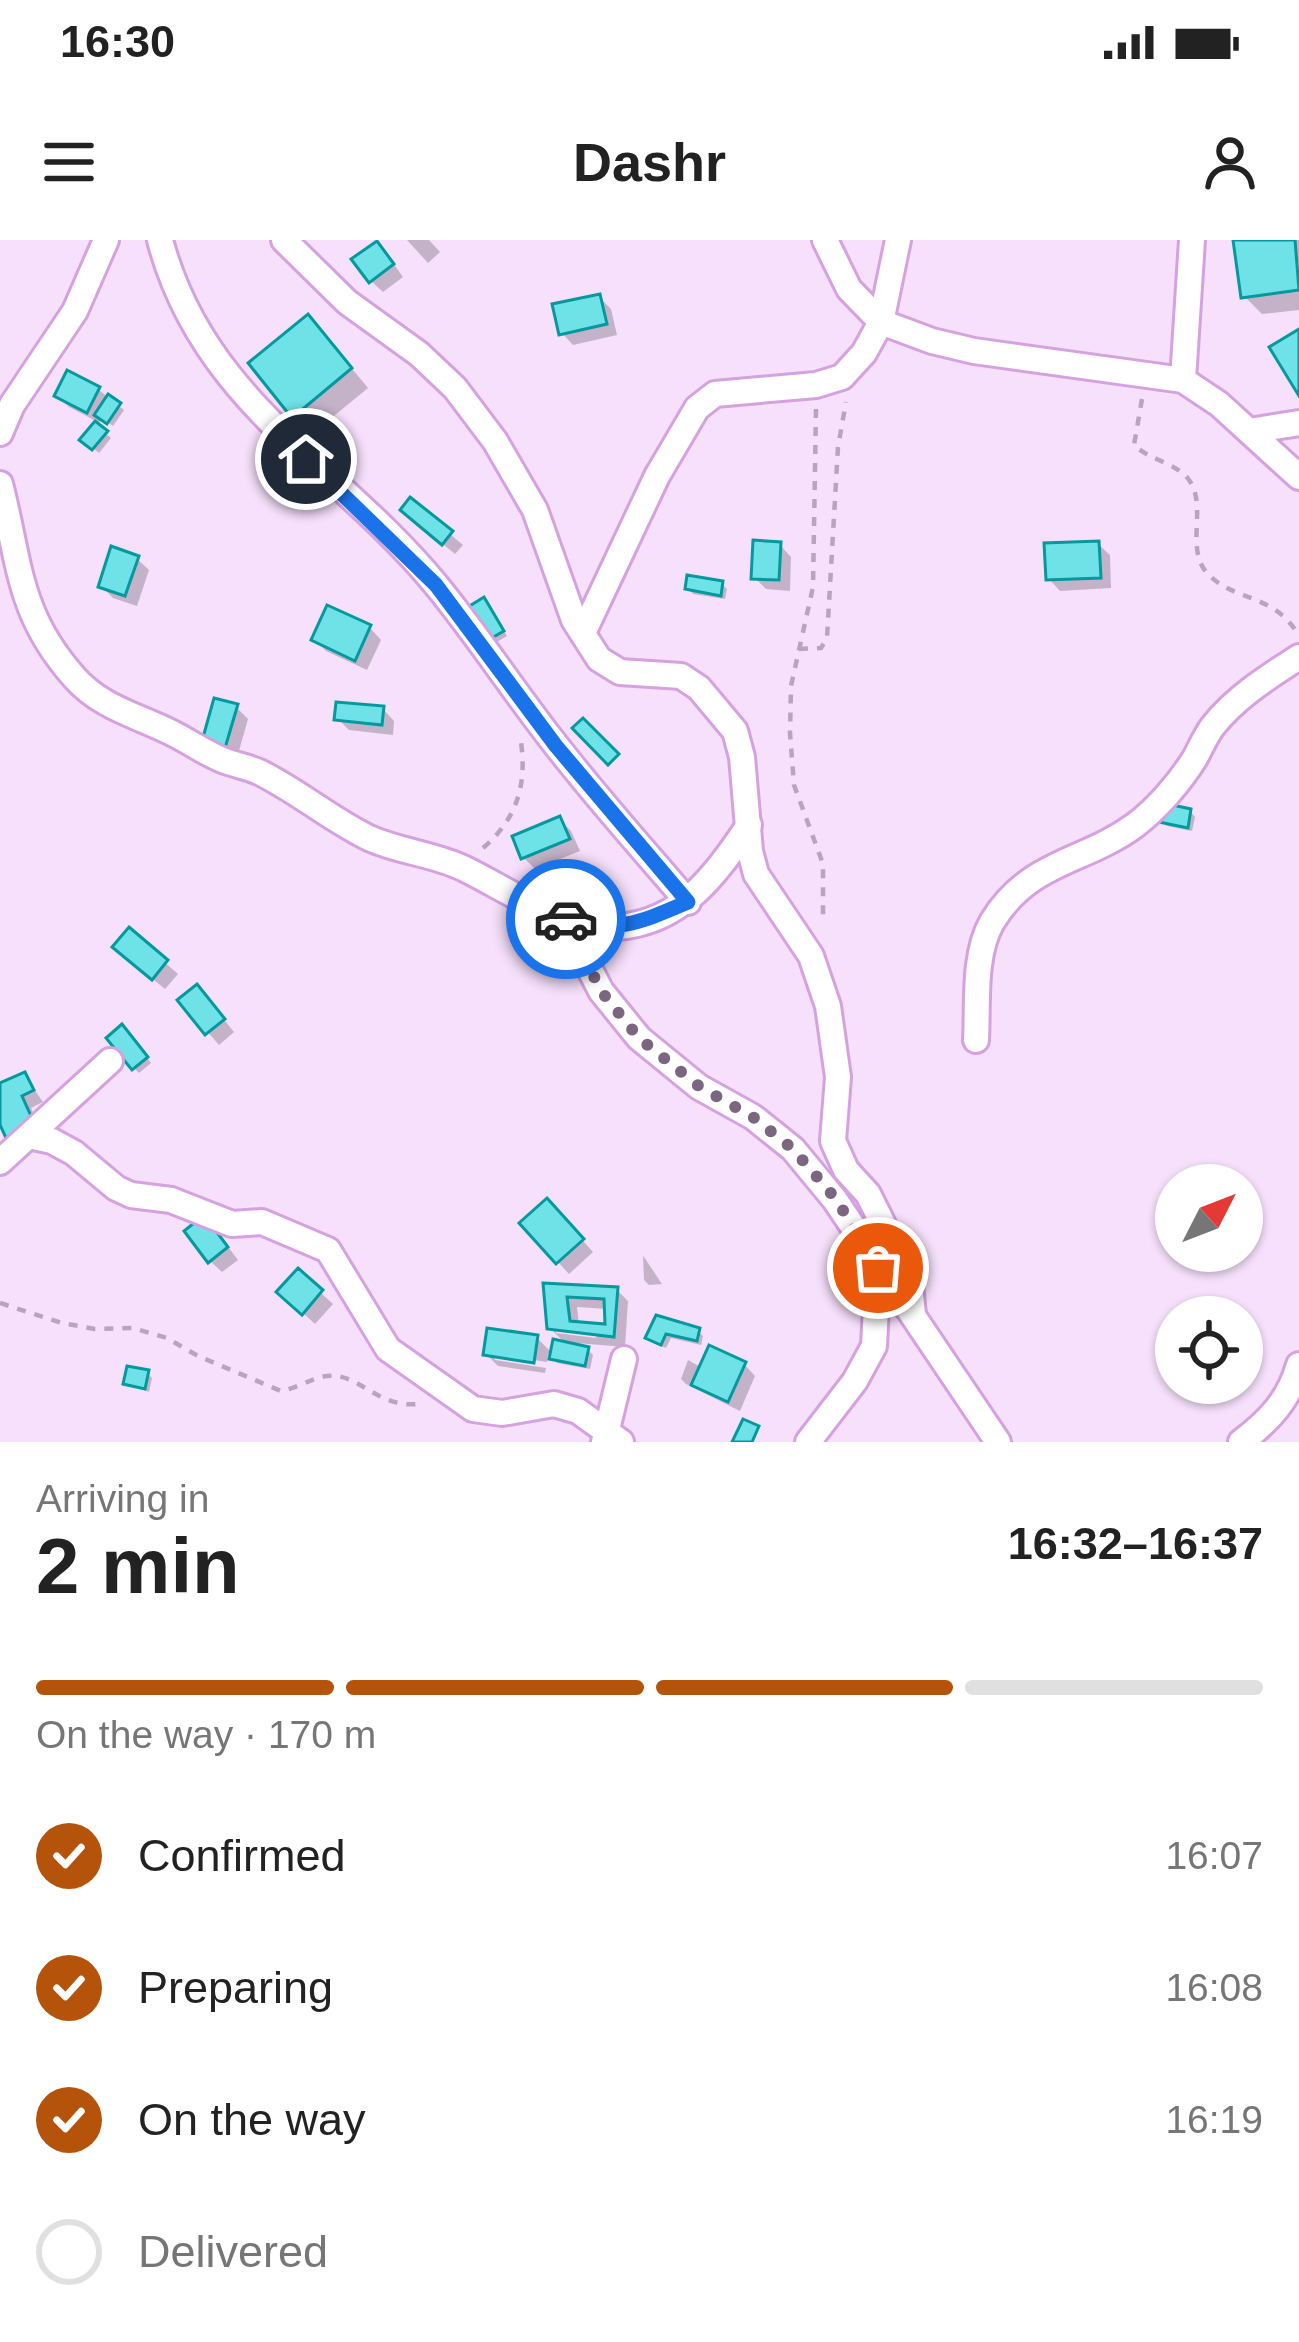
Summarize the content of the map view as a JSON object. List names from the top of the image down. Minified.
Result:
{"north":"top right","page":{"status":"16:30","header":"Dashr","heading":["2 min","Arriving in","16:32–16:37"],"bar":"On the way · 170 m","list":[["Confirmed","16:07"],["Preparing","16:08"],["On the way","16:19"],"Delivered"]}}
